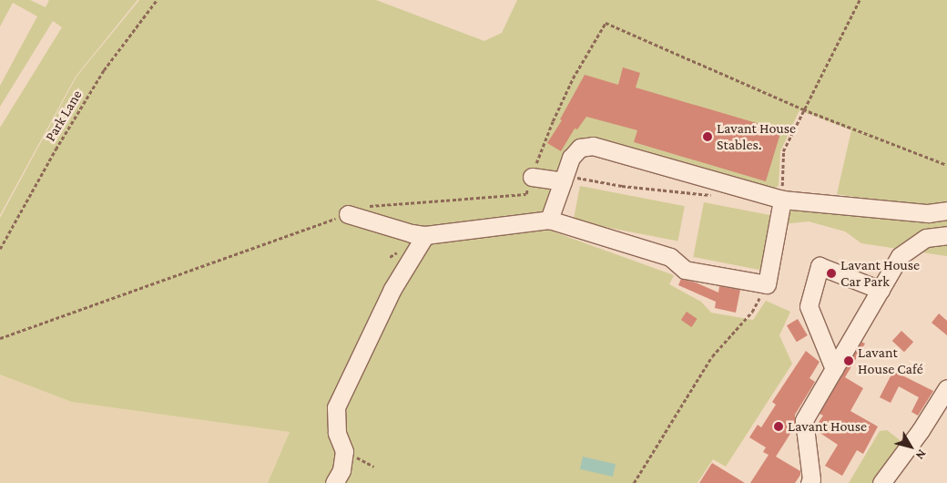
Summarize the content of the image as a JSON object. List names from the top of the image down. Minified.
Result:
{"streets":{"path":["Park Lane"]},"places":["Lavant House Stables.","Lavant House Car Park","Lavant House Café","Lavant House"],"north":"bottom right"}
